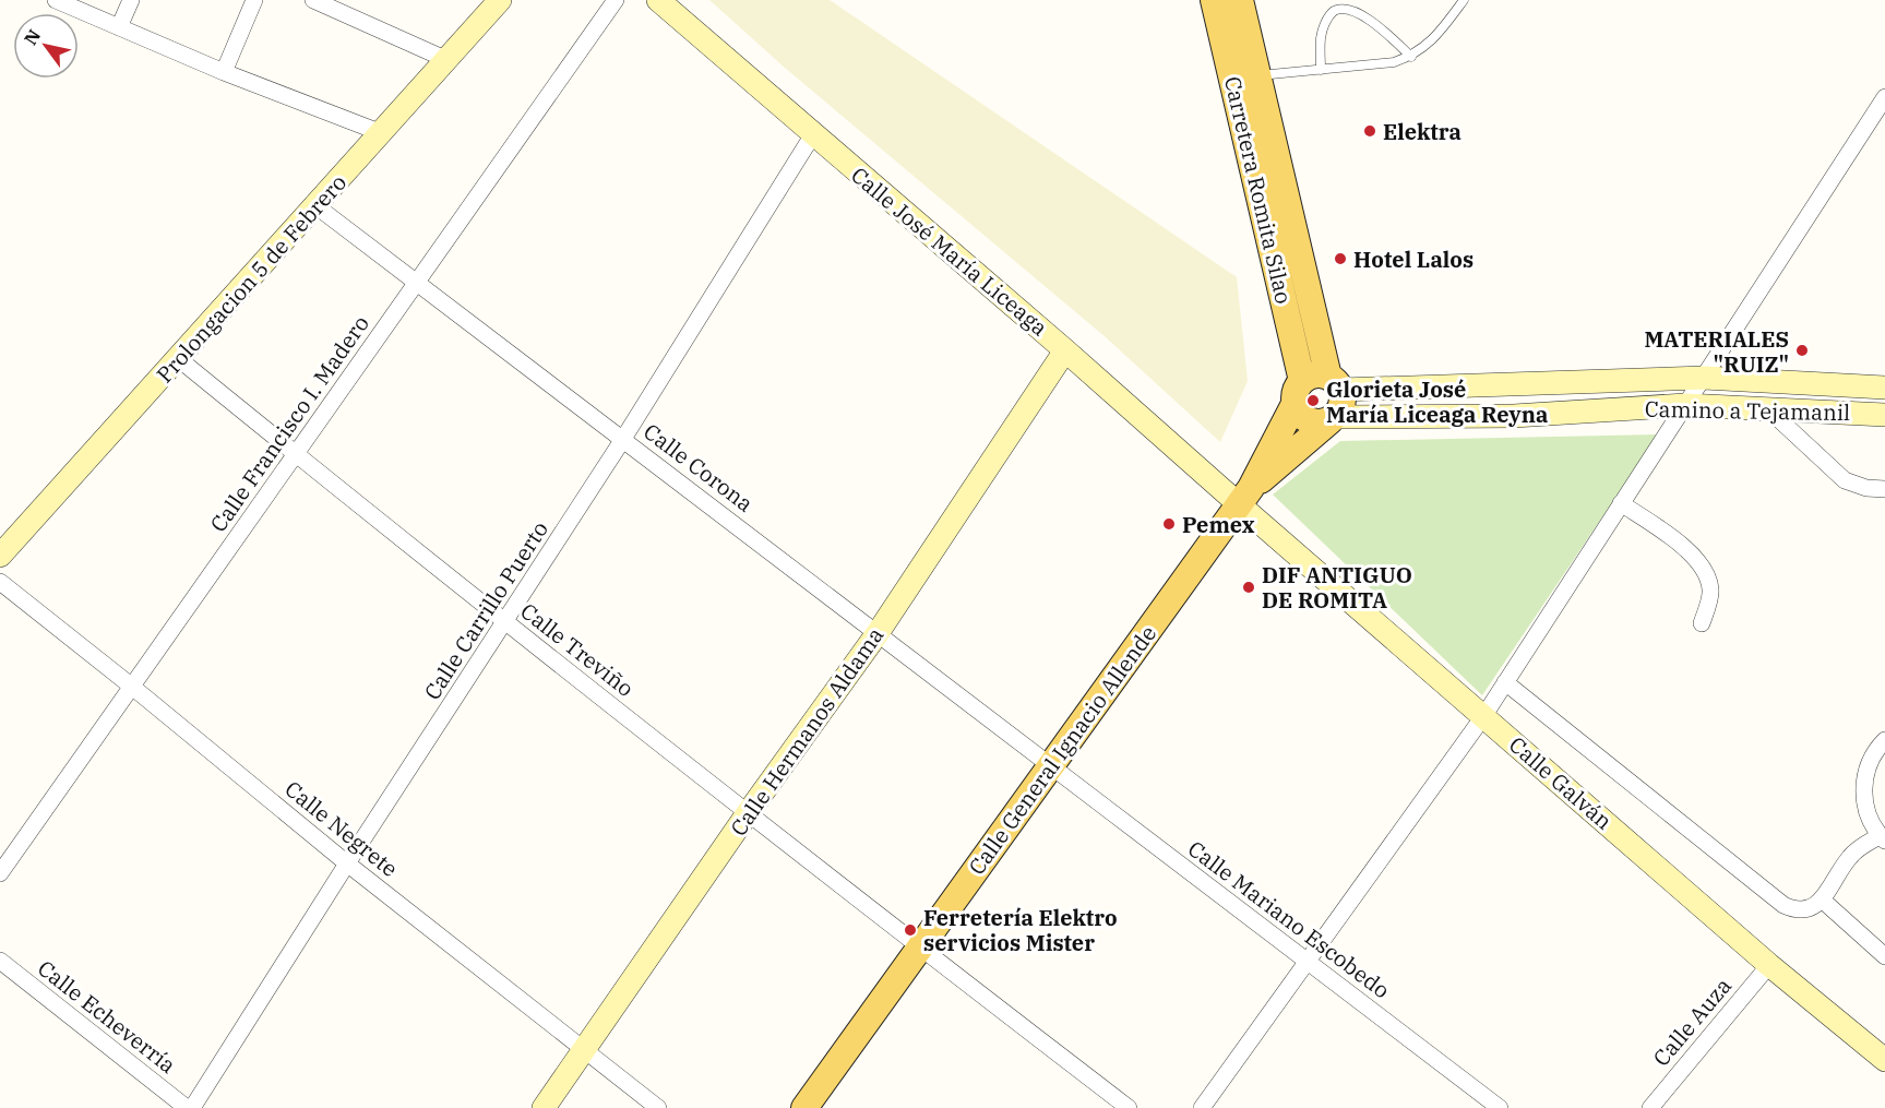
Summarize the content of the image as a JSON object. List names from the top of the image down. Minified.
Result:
{"streets":{"main road":["Carretera Romita Silao","Calle General Ignacio Allende"],"street":["Calle José María Liceaga","Prolongacion 5 de Febrero","Camino a Tejamanil","Calle Francisco I. Madero","Calle Corona","Calle Carrillo Puerto","Calle Treviño","Calle Hermanos Aldama","Calle Galván","Calle Negrete","Calle Mariano Escobedo","Calle Echeverría","Calle Auza"]},"crossings":[["Carretera Romita Silao","Camino a Tejamanil"],["Carretera Romita Silao","Calle General Ignacio Allende"],["Calle José María Liceaga","Calle Carrillo Puerto"],["Calle José María Liceaga","Calle Hermanos Aldama"],["Calle José María Liceaga","Calle General Ignacio Allende"],["Calle José María Liceaga","Calle Galván"],["Prolongacion 5 de Febrero","Calle Corona"],["Prolongacion 5 de Febrero","Calle Treviño"],["Camino a Tejamanil","Calle General Ignacio Allende"],["Calle Francisco I. Madero","Calle Corona"],["Calle Francisco I. Madero","Calle Treviño"],["Calle Francisco I. Madero","Calle Negrete"],["Calle Corona","Calle Carrillo Puerto"],["Calle Corona","Calle Hermanos Aldama"],["Calle Corona","Calle General Ignacio Allende"],["Calle Corona","Calle Mariano Escobedo"],["Calle Carrillo Puerto","Calle Treviño"],["Calle Carrillo Puerto","Calle Negrete"],["Calle Treviño","Calle Hermanos Aldama"],["Calle Treviño","Calle General Ignacio Allende"],["Calle Hermanos Aldama","Calle Negrete"],["Calle General Ignacio Allende","Calle Galván"],["Calle General Ignacio Allende","Calle Mariano Escobedo"],["Calle Galván","Calle Auza"]],"places":["Elektra","Hotel Lalos","MATERIALES \"RUIZ\"","Glorieta José María Liceaga Reyna","Pemex","DIF ANTIGUO DE ROMITA","Ferretería Elektro servicios Mister"],"north":"top left"}
